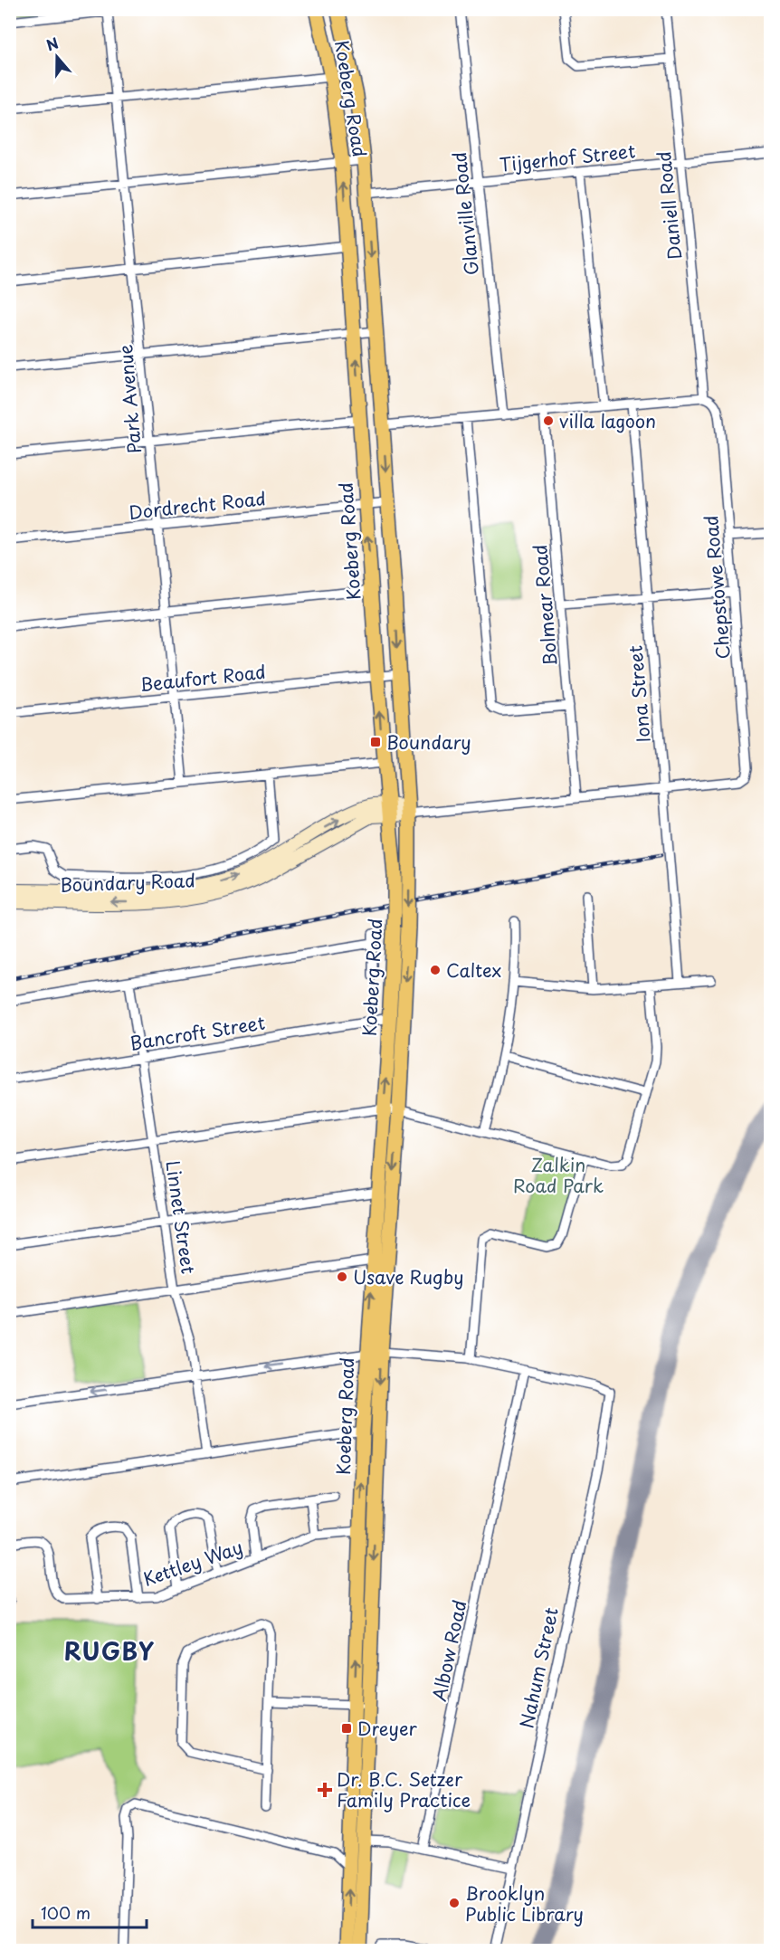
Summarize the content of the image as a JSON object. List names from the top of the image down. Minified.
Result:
{"streets":{"main road":["Koeberg Road","Boundary Road"],"street":["Tijgerhof Street","Daniell Road","Glanville Road","Park Avenue","Dordrecht Road","Chepstowe Road","Bolmear Road","Beaufort Road","Iona Street","Bancroft Street","Linnet Street","Kettley Way","Albow Road","Nahum Street"]},"crossings":[["Koeberg Road","Tijgerhof Street"],["Koeberg Road","Dordrecht Road"],["Koeberg Road","Beaufort Road"],["Koeberg Road","Boundary Road"],["Koeberg Road","Bancroft Street"],["Koeberg Road","Kettley Way"],["Tijgerhof Street","Daniell Road"],["Tijgerhof Street","Glanville Road"],["Daniell Road","Chepstowe Road"],["Park Avenue","Dordrecht Road"],["Park Avenue","Beaufort Road"],["Chepstowe Road","Iona Street"],["Bancroft Street","Linnet Street"],["Albow Road","Nahum Street"]],"districts":["RUGBY"],"parks":["Zalkin Road Park"],"places":{"other":["villa lagoon","Caltex","Usave Rugby","Brooklyn Public Library"],"transit":["Boundary","Dreyer"],"health":["Dr. B.C. Setzer Family Practice"]},"scale_bar":"100 m","north":"top"}
